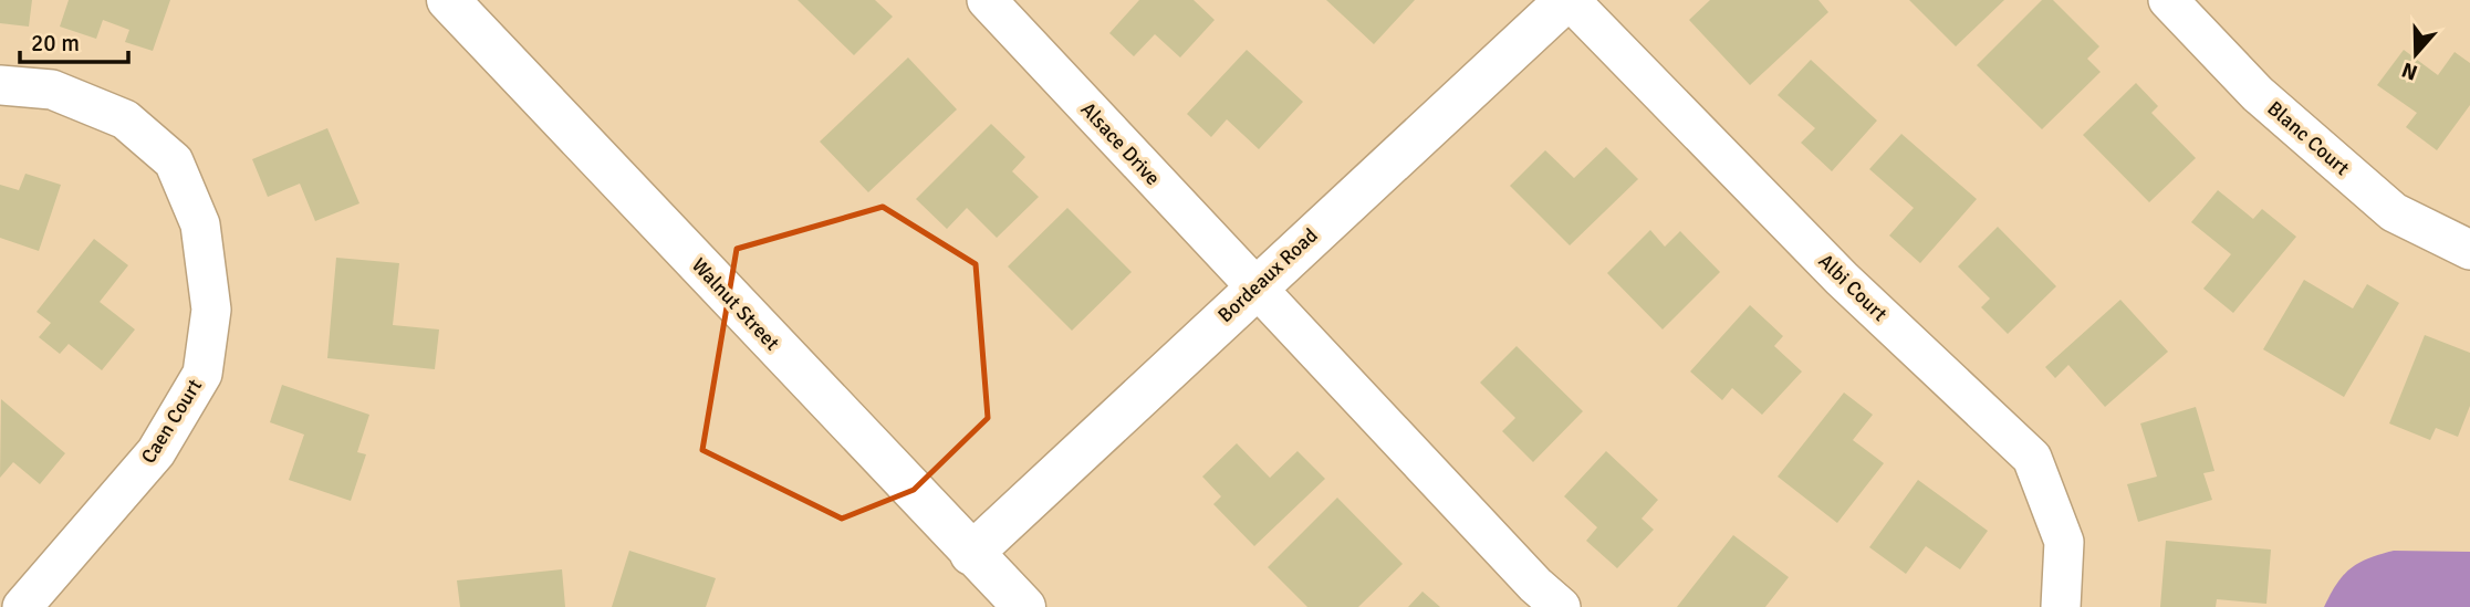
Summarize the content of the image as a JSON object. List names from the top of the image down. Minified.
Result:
{"streets":{"street":["Blanc Court","Alsace Drive","Bordeaux Road","Albi Court","Walnut Street","Caen Court"]},"crossings":[["Alsace Drive","Bordeaux Road"],["Bordeaux Road","Albi Court"],["Bordeaux Road","Walnut Street"]],"scale_bar":"20 m","north":"bottom"}
